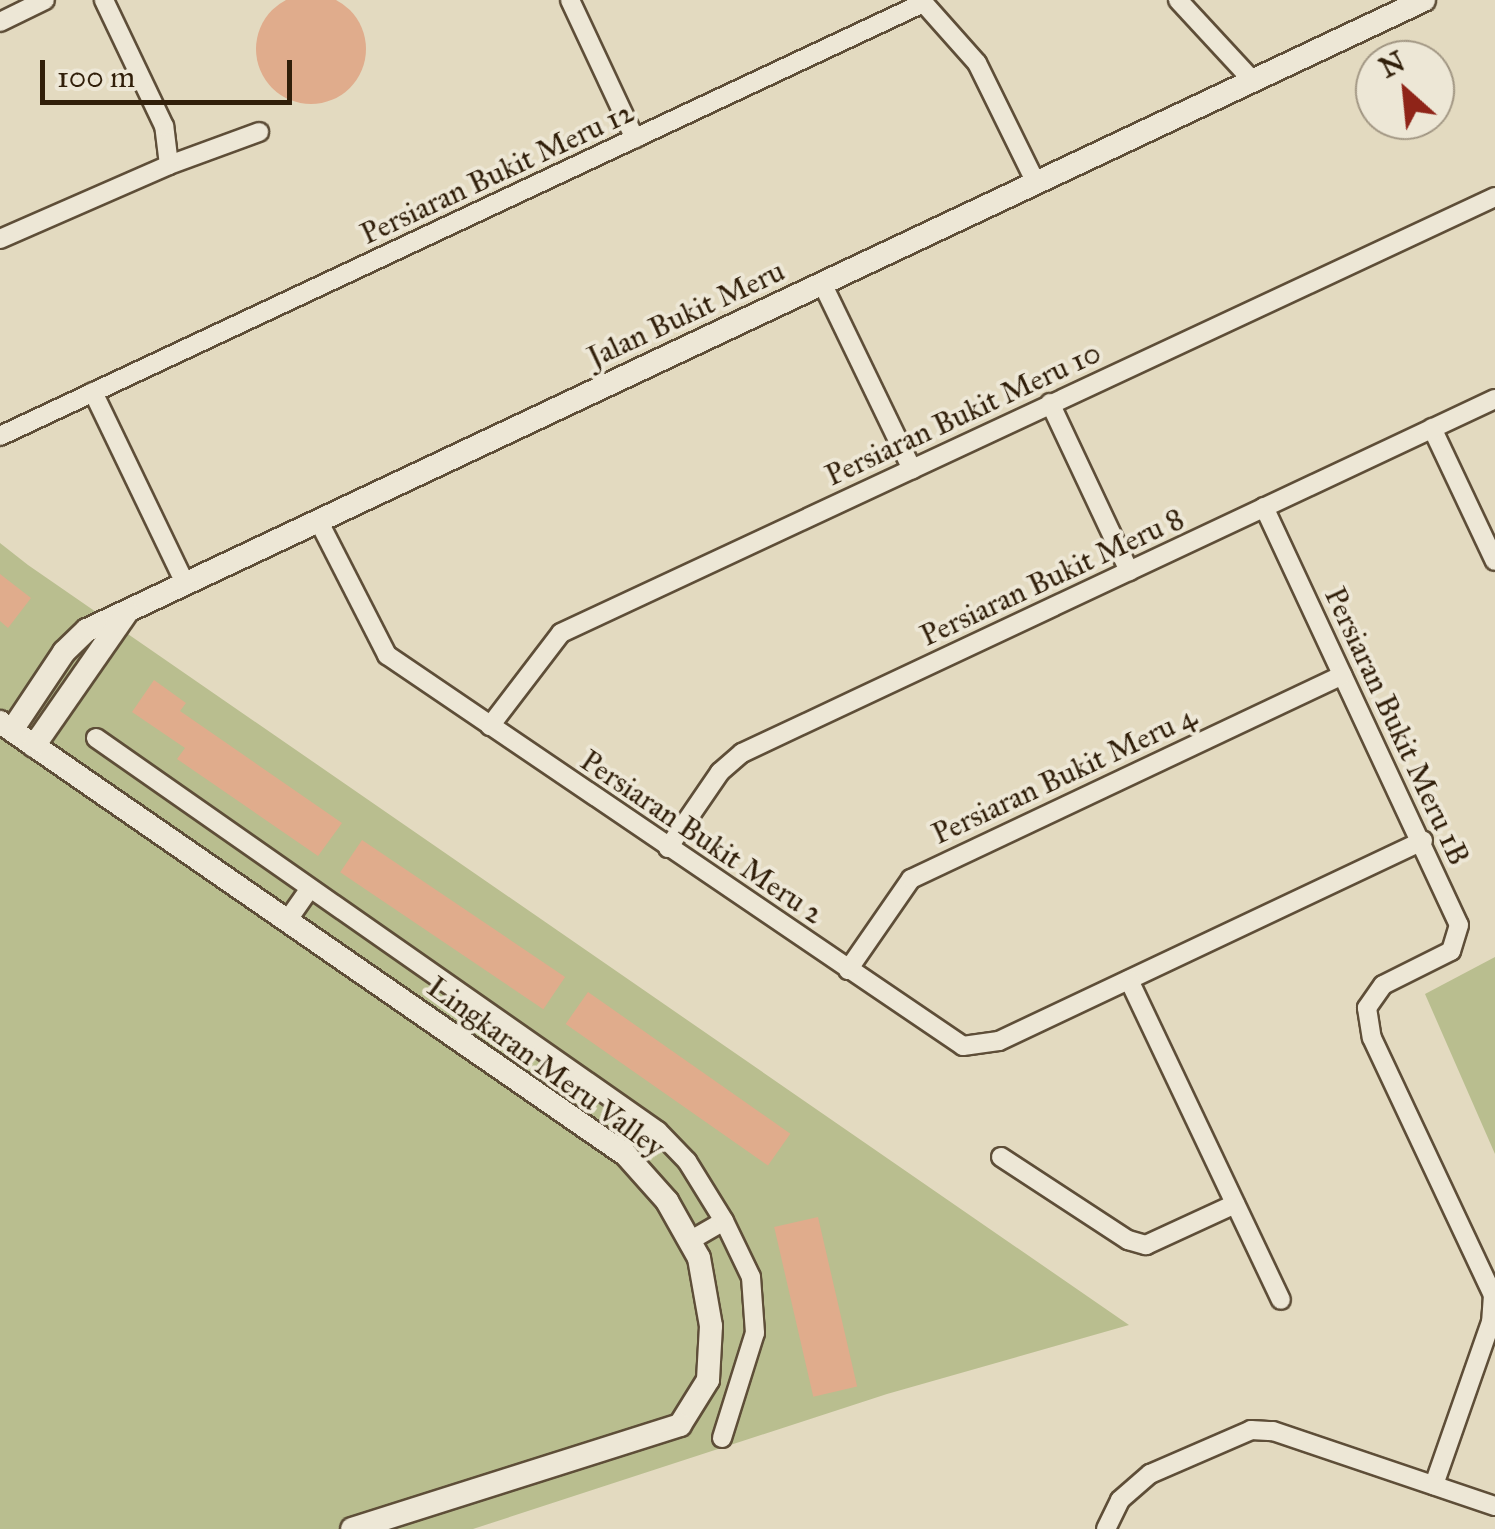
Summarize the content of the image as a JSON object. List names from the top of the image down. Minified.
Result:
{"streets":{"street":["Persiaran Bukit Meru 12","Jalan Bukit Meru","Persiaran Bukit Meru 10","Persiaran Bukit Meru 8","Persiaran Bukit Meru 1B","Persiaran Bukit Meru 4","Persiaran Bukit Meru 2","Lingkaran Meru Valley"]},"crossings":[["Jalan Bukit Meru","Persiaran Bukit Meru 2"],["Jalan Bukit Meru","Lingkaran Meru Valley"],["Persiaran Bukit Meru 10","Persiaran Bukit Meru 2"],["Persiaran Bukit Meru 8","Persiaran Bukit Meru 1B"],["Persiaran Bukit Meru 8","Persiaran Bukit Meru 2"],["Persiaran Bukit Meru 1B","Persiaran Bukit Meru 4"],["Persiaran Bukit Meru 1B","Persiaran Bukit Meru 2"],["Persiaran Bukit Meru 4","Persiaran Bukit Meru 2"]],"scale_bar":"100 m","north":"top left"}
